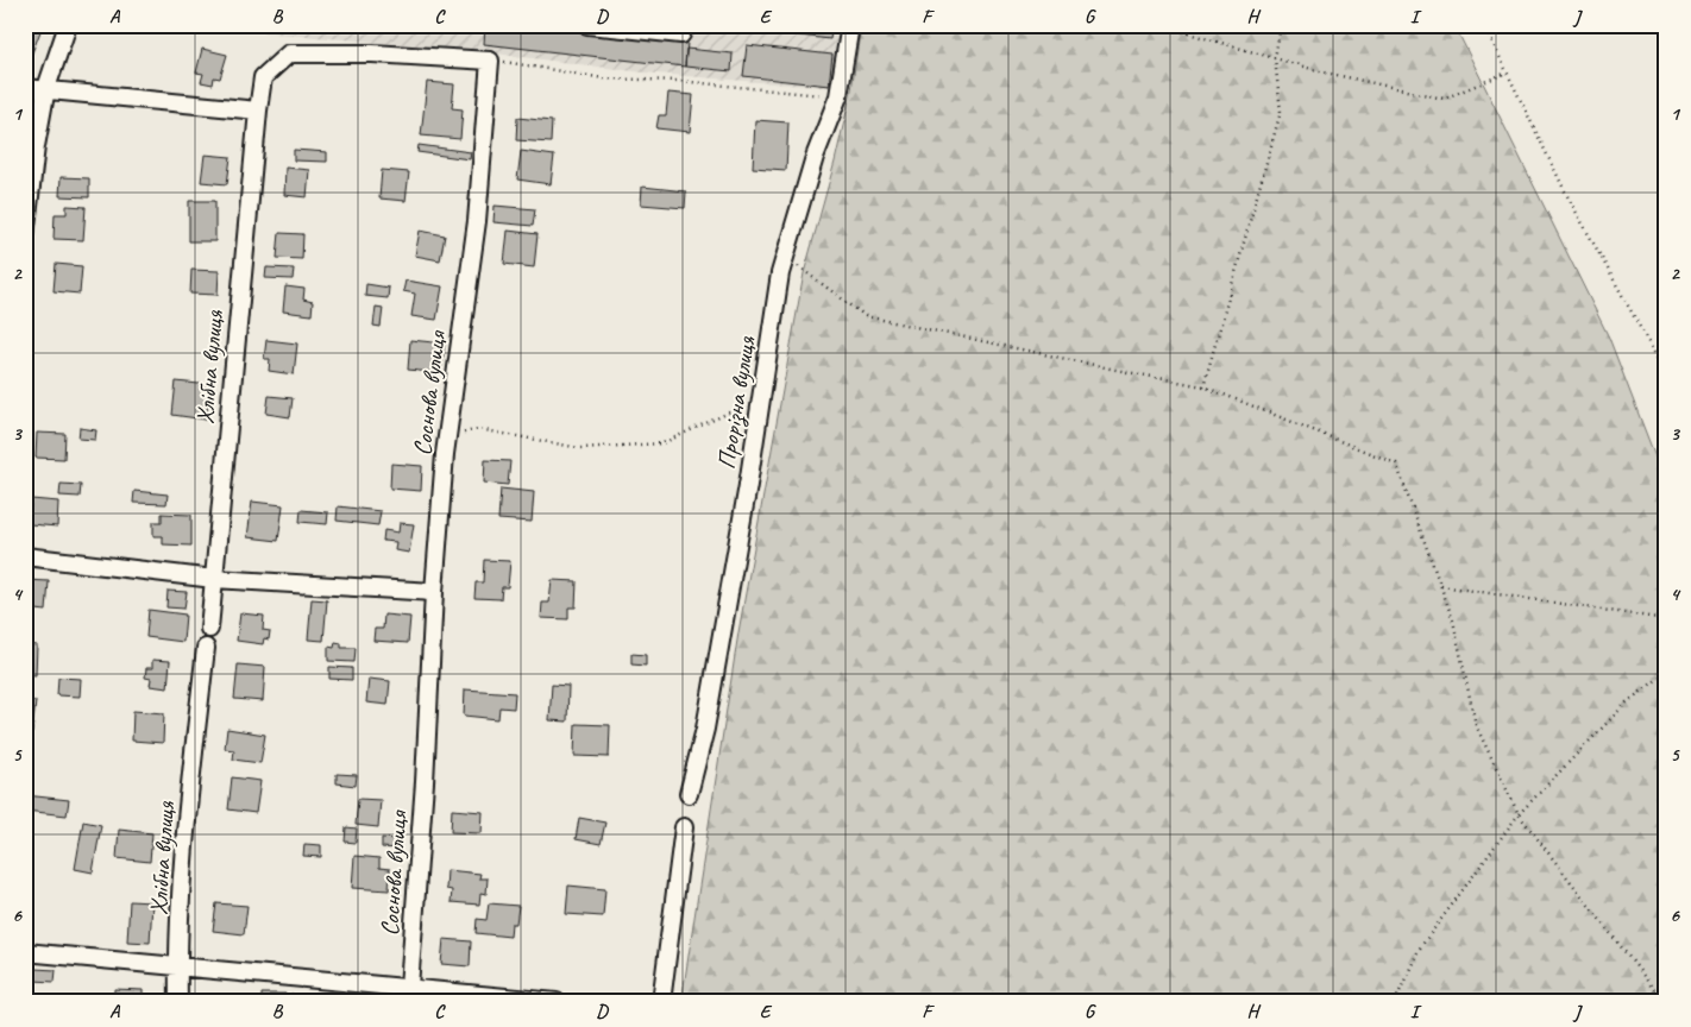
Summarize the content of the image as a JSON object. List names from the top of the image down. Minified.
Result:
{"streets":{"street":["Хлібна вулиця","Соснова вулиця","Прорізна вулиця"]},"grid":{"columns":["A","B","C","D","E","F","G","H","I","J"],"rows":["1","2","3","4","5","6"]}}
